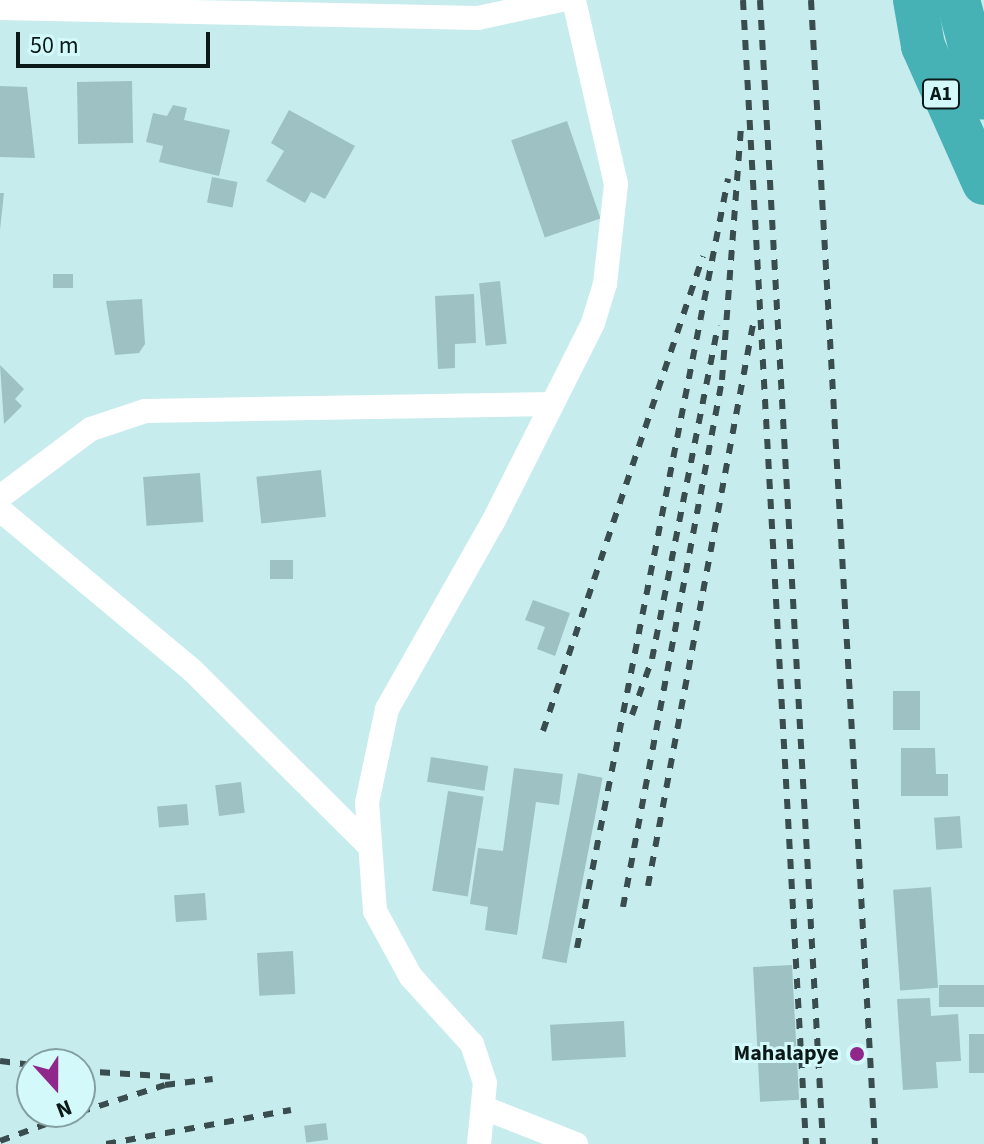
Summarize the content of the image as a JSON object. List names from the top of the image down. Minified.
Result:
{"streets":{"highway":["A1"]},"places":["Mahalapye"],"scale_bar":"50 m","north":"bottom"}
